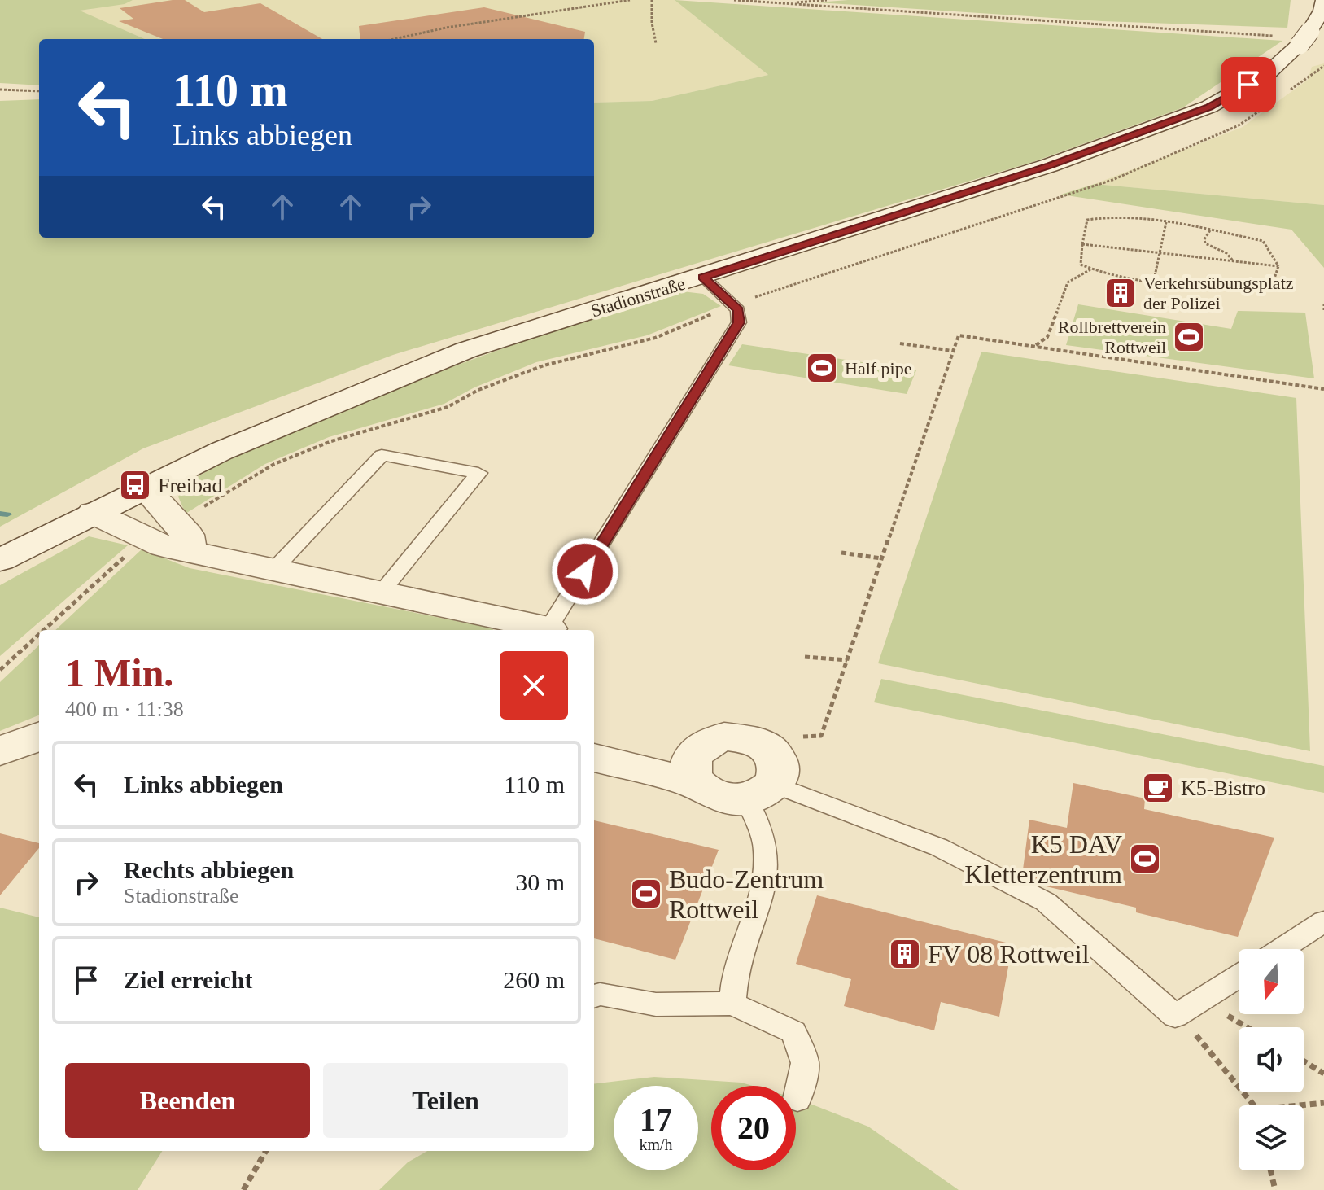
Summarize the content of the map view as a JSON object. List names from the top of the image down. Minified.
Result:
{"streets":{"street":["Stadionstraße"]},"places":{"building":["Verkehrsübungsplatz der Polizei","FV 08 Rottweil"],"sports":["Rollbrettverein Rottweil","Half pipe","K5 DAV Kletterzentrum","Budo-Zentrum Rottweil"],"bus stop":["Freibad"],"cafe":["K5-Bistro"]},"north":"bottom","page":{"turn":["110 m","Links abbiegen"],"heading":["1 Min.","400 m · 11:38"],"list":[{"name":"Links abbiegen","value":"110 m"},{"name":"Rechts abbiegen","note":"Stadionstraße","value":"30 m"},{"name":"Ziel erreicht","value":"260 m"}],"buttons":["Beenden","Teilen"],"speed":"17 km/h","limit":"20"}}
